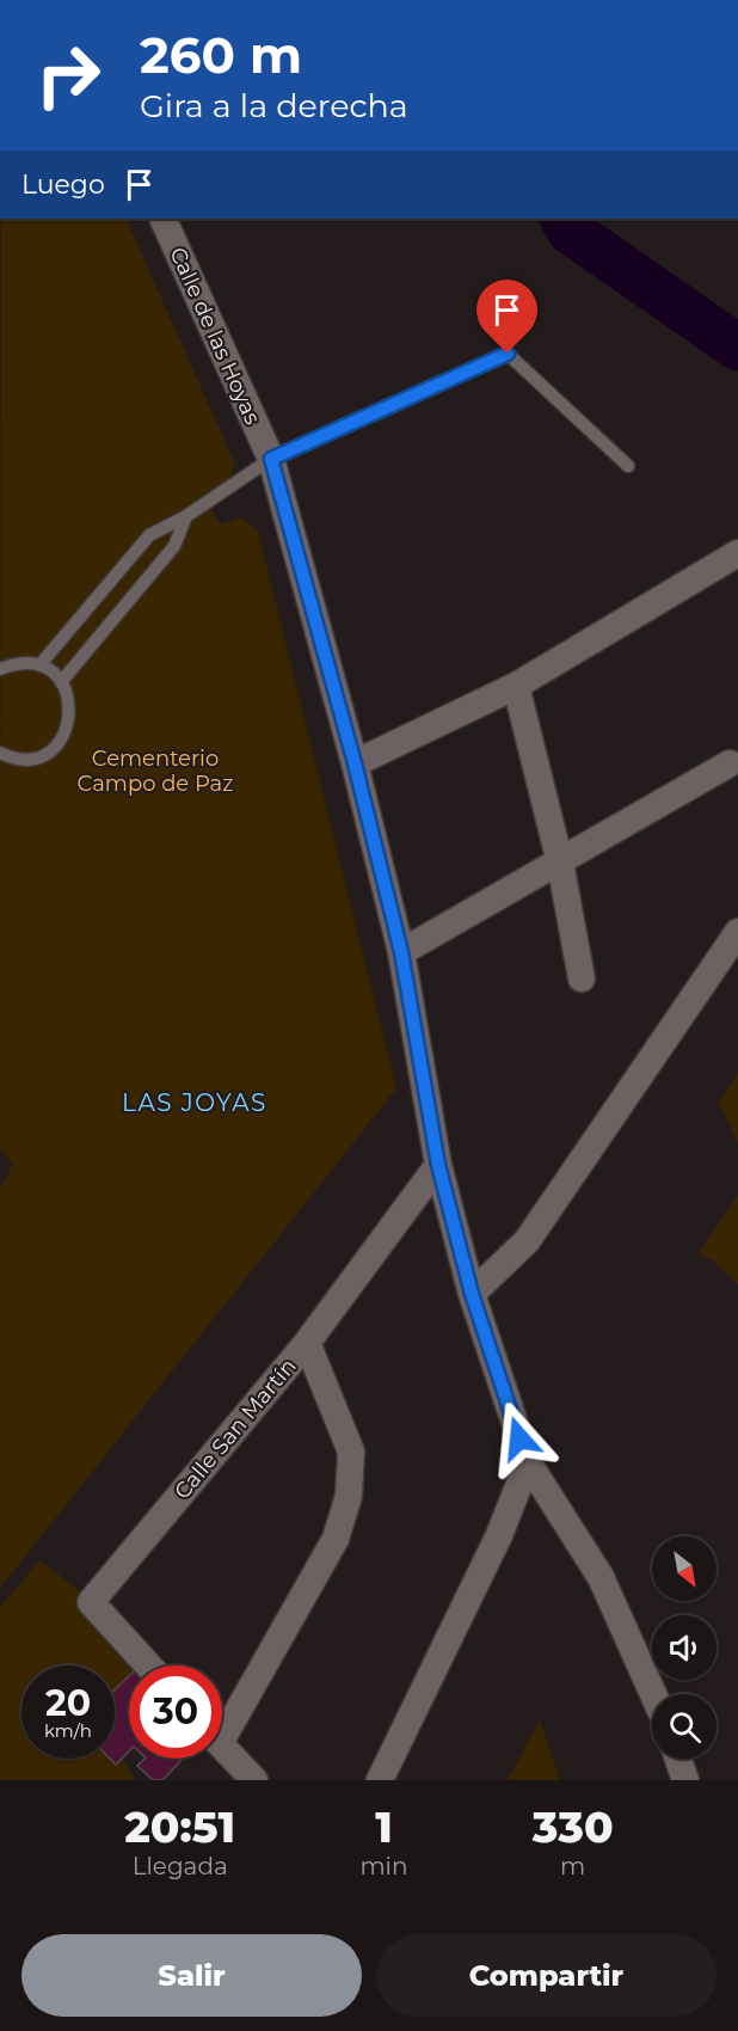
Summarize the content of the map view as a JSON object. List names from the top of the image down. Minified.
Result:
{"streets":{"street":["Calle de las Hoyas","Calle San Martín"]},"crossings":[["Calle de las Hoyas","Calle San Martín"]],"districts":["LAS JOYAS"],"parks":["Cementerio Campo de Paz"],"north":"bottom right","page":{"turn":["260 m","Gira a la derecha"],"then":"Luego","speed":"20 km/h","limit":"30","eta":["20:51","Llegada","1","min","330","m"],"buttons":["Salir","Compartir"]}}
